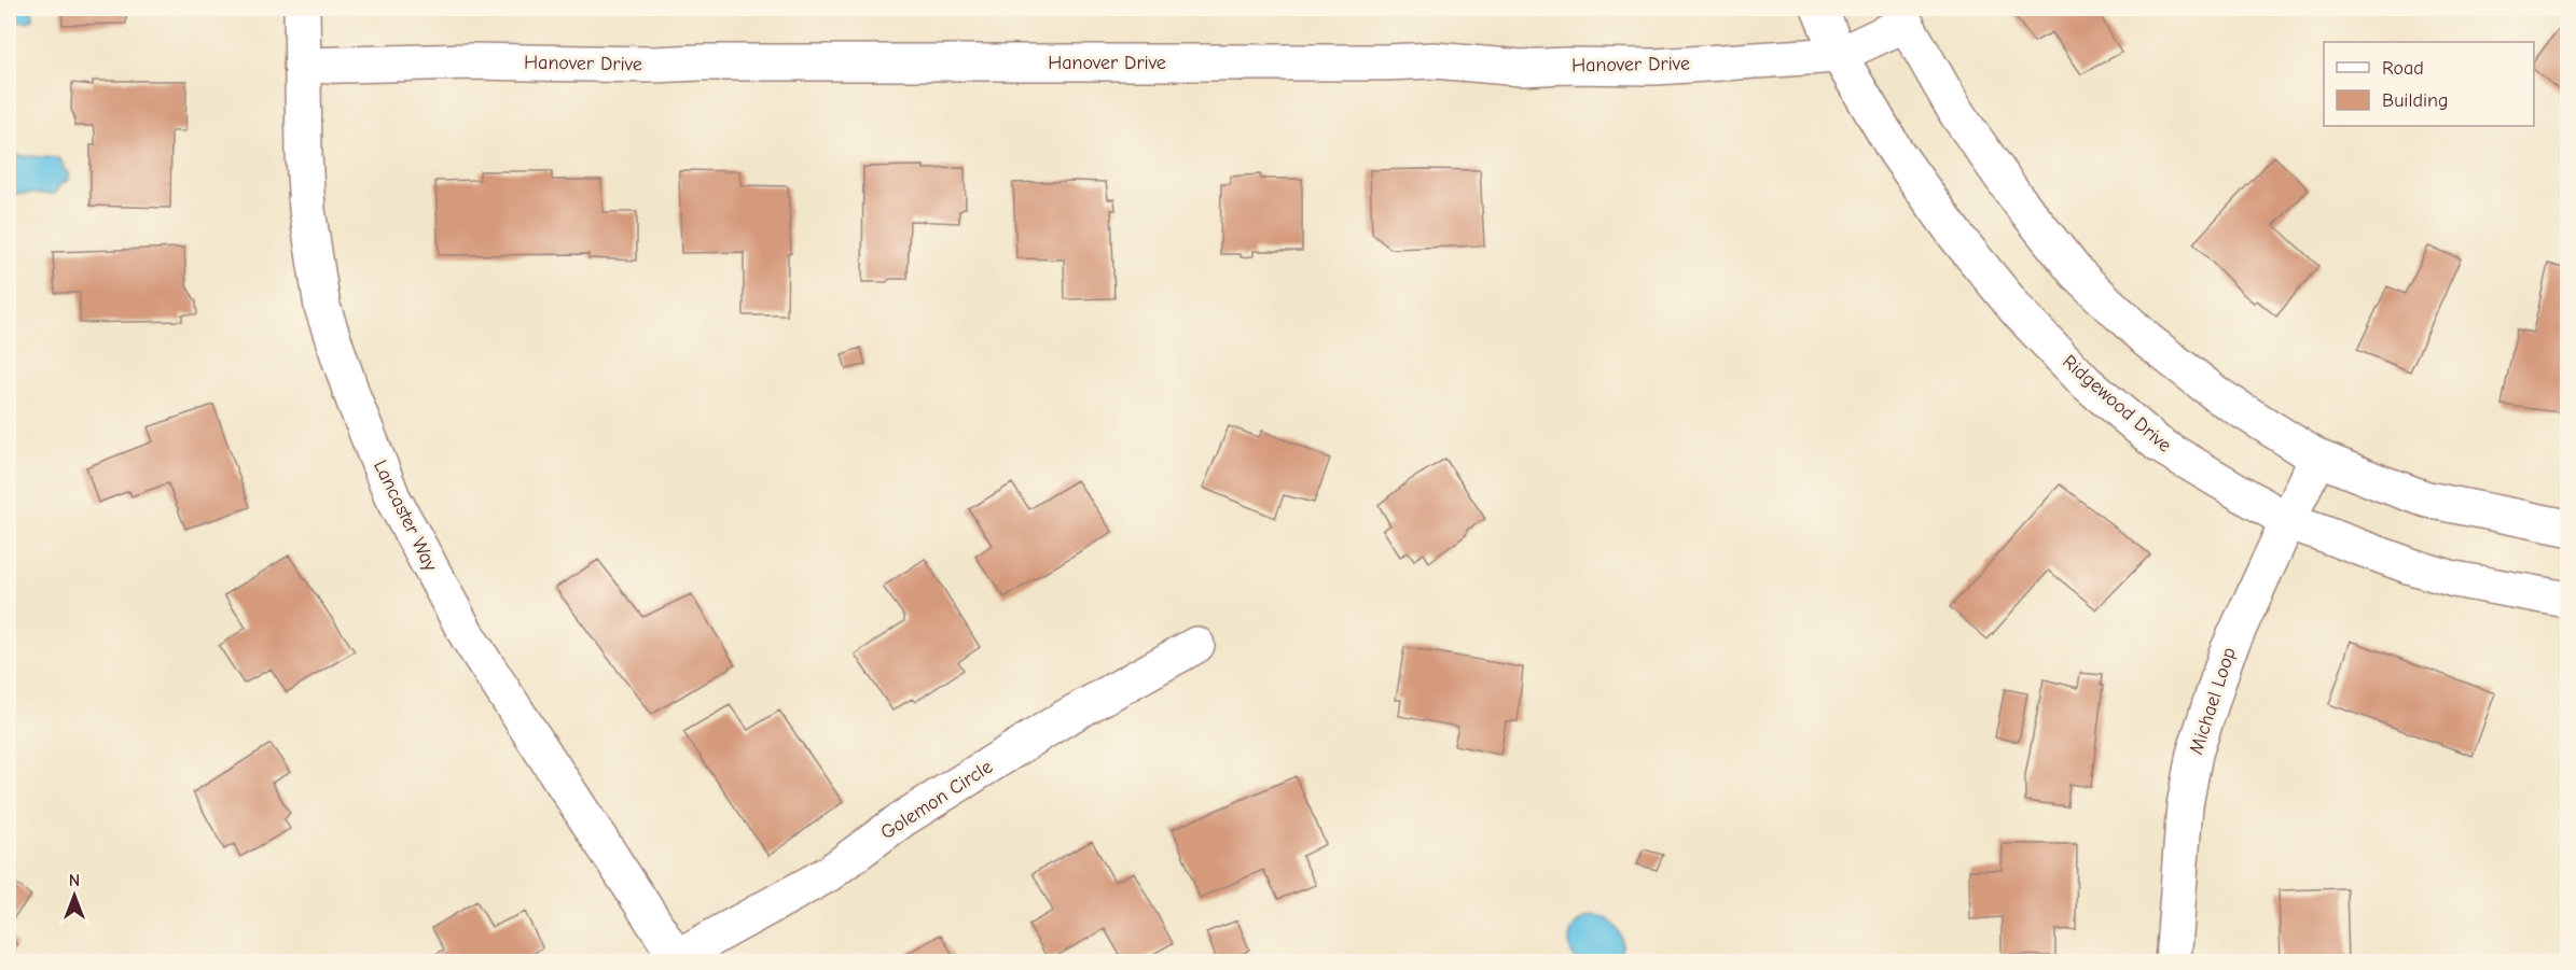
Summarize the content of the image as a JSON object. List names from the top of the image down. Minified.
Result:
{"streets":{"street":["Hanover Drive","Ridgewood Drive","Lancaster Way","Michael Loop","Golemon Circle"]},"crossings":[["Hanover Drive","Ridgewood Drive"],["Hanover Drive","Lancaster Way"],["Ridgewood Drive","Michael Loop"],["Lancaster Way","Golemon Circle"]],"legend":["Road","Building"],"north":"top"}
